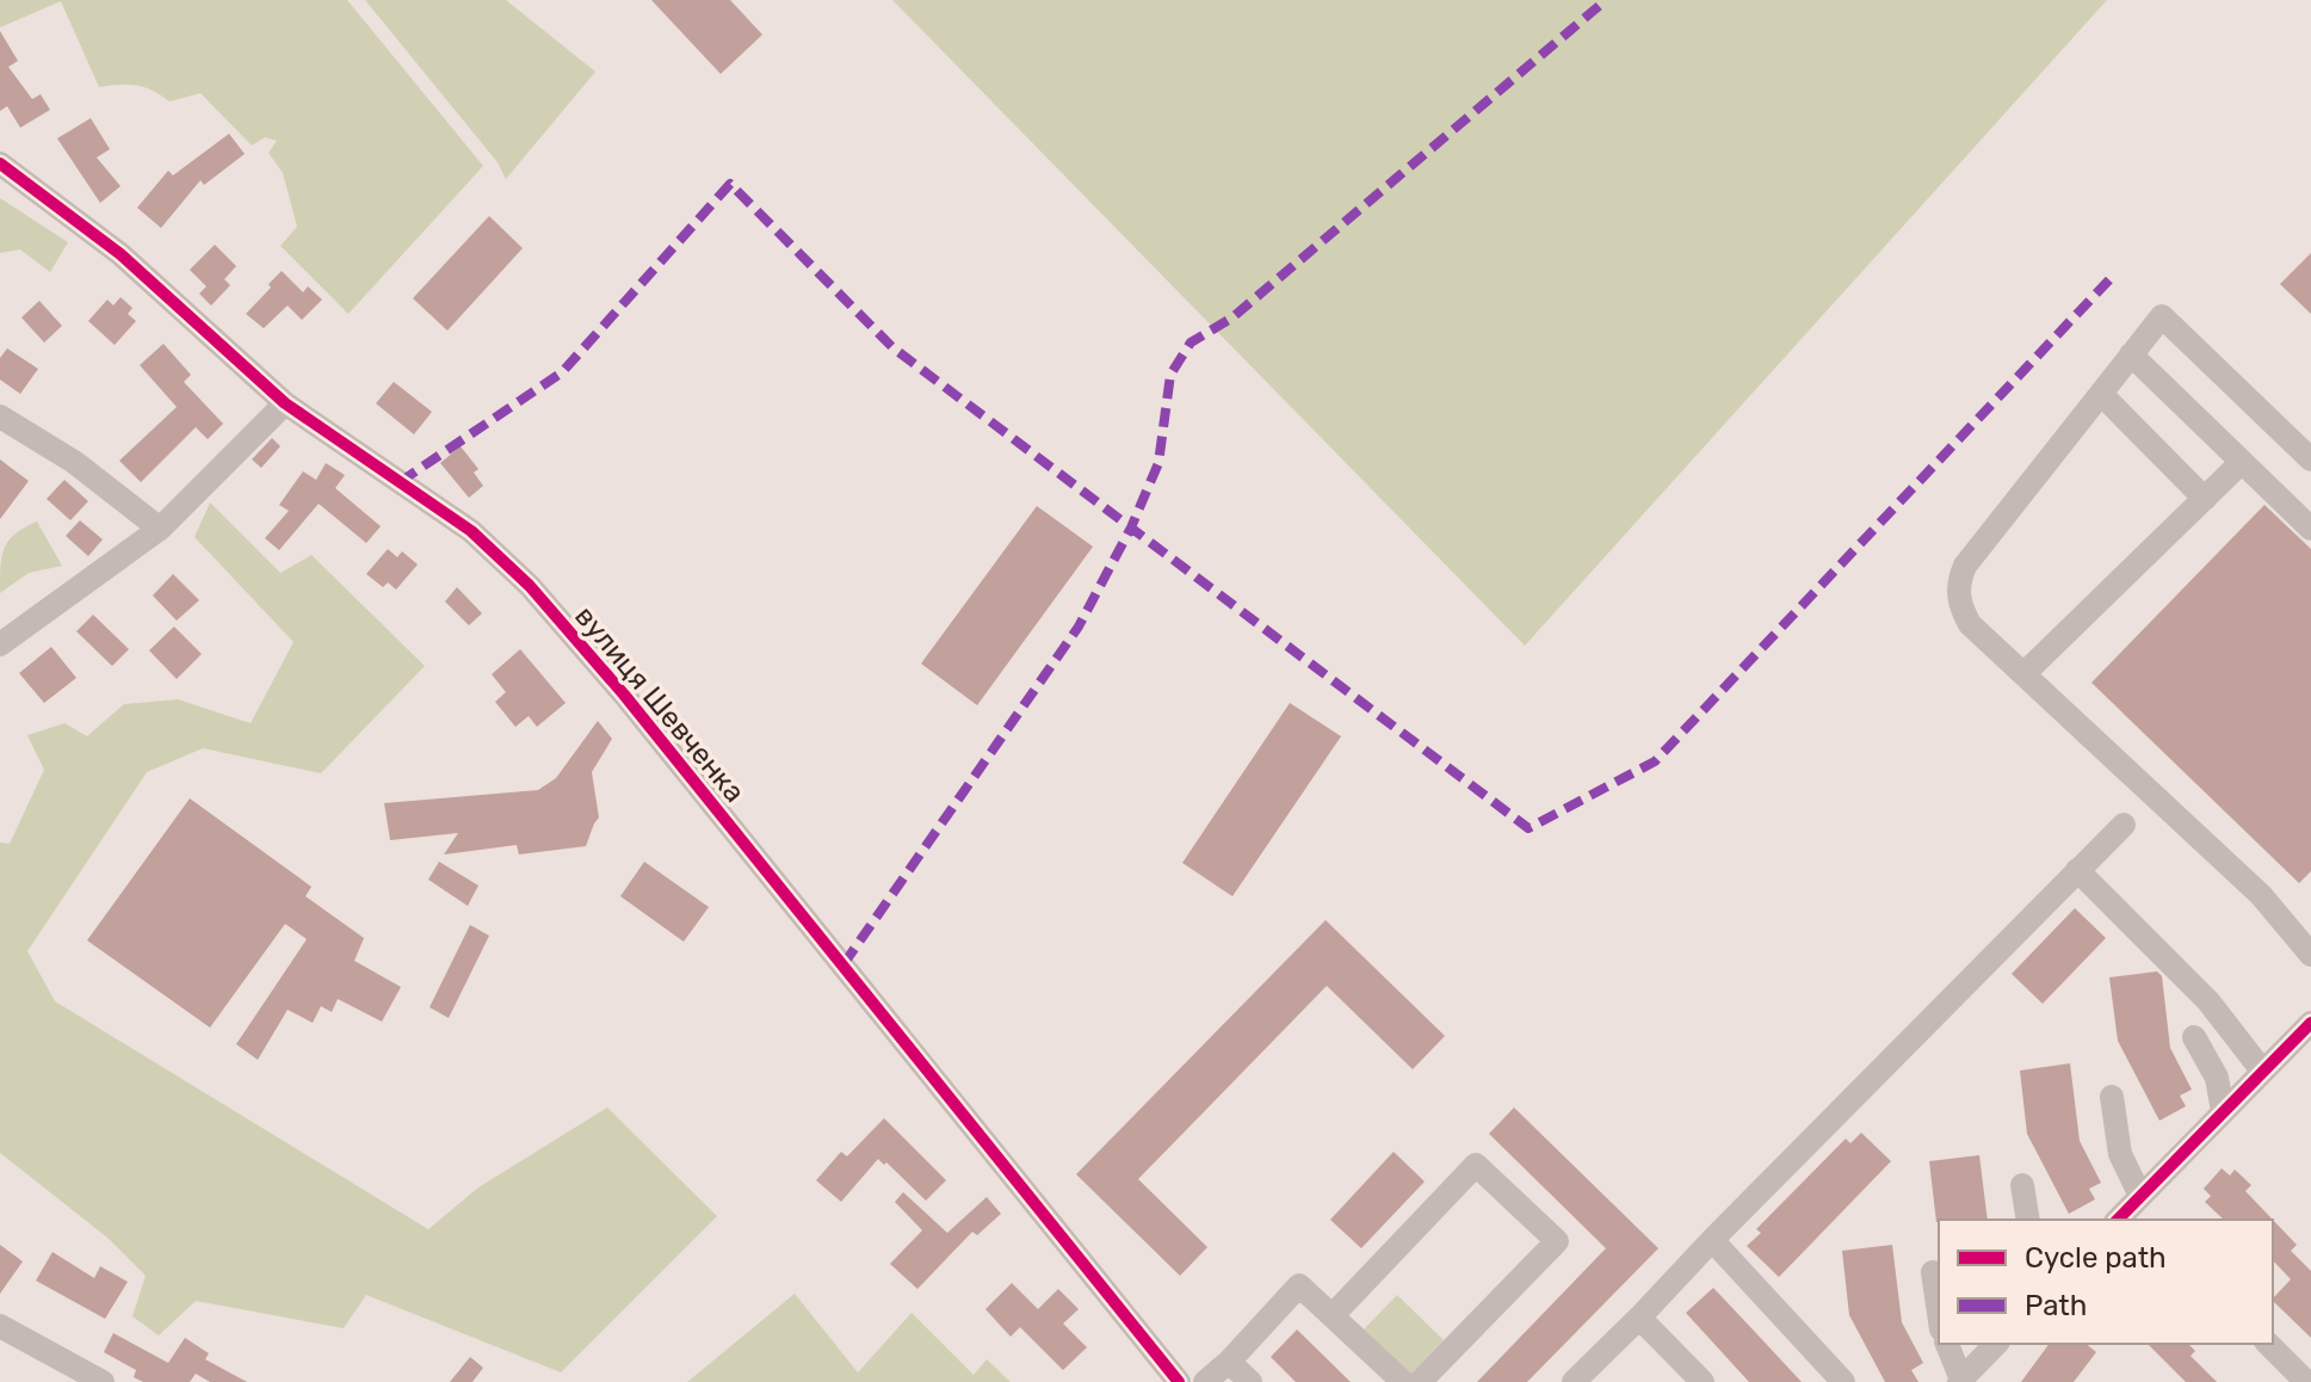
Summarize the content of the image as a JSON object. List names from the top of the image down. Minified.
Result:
{"streets":{"street":["вулиця Шевченка"]},"legend":["Cycle path","Path"]}
